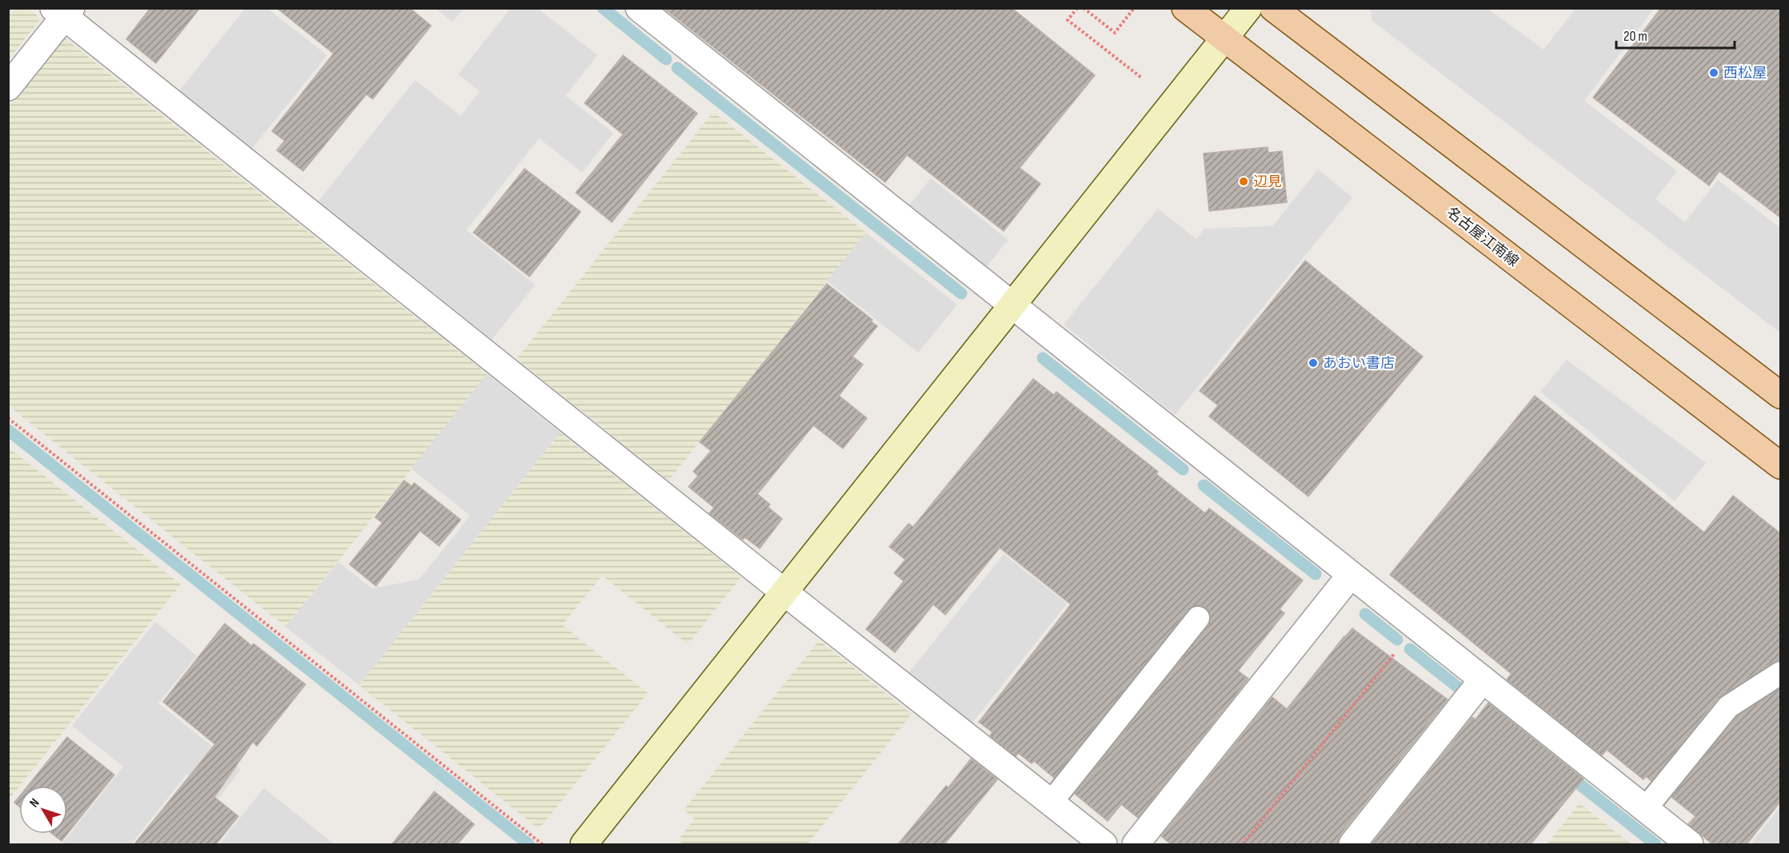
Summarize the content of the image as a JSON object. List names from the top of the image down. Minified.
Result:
{"streets":{"main road":["名古屋江南線"]},"places":["西松屋","辺見","あおい書店"],"scale_bar":"20 m","north":"top left"}
